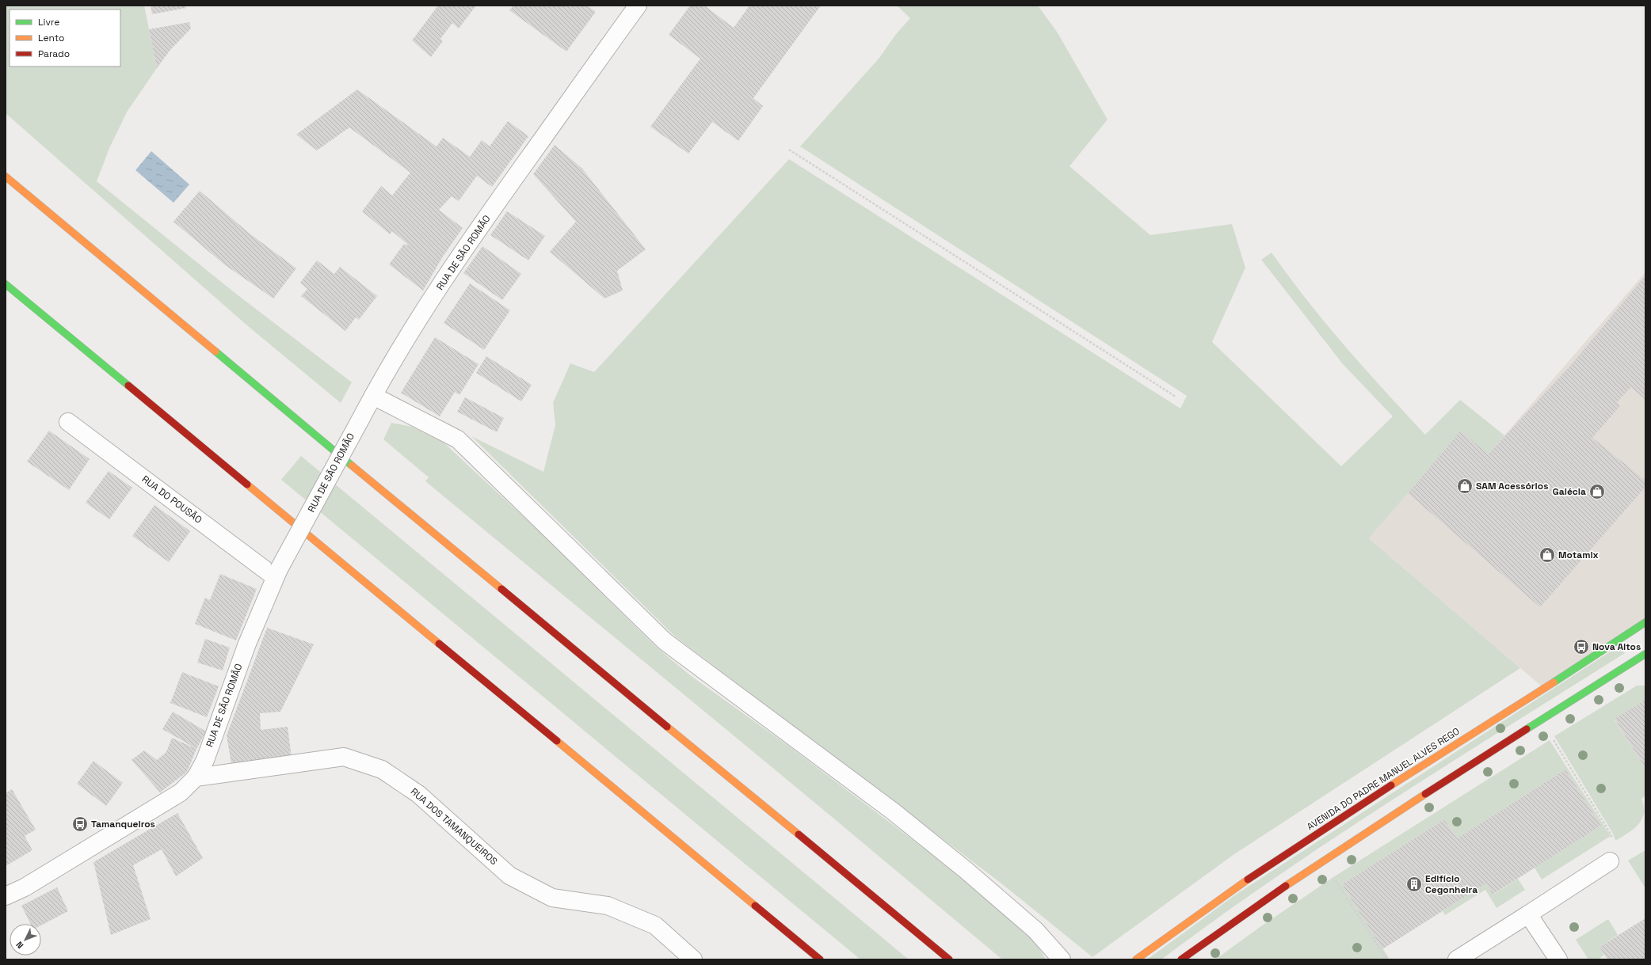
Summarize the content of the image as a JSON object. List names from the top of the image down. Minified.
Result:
{"streets":{"main road":["AVENIDA DO PADRE MANUEL ALVES REGO"],"street":["RUA DE SÃO ROMÃO","RUA DO POUSÃO","RUA DOS TAMANQUEIROS"]},"crossings":[["RUA DE SÃO ROMÃO","RUA DO POUSÃO"],["RUA DE SÃO ROMÃO","RUA DOS TAMANQUEIROS"]],"places":{"shop":["SAM Acessórios","Galécia","Motamix"],"bus stop":["Nova Altos","Tamanqueiros"],"building":["Edifício Cegonheira"]},"legend":["Livre","Lento","Parado"],"north":"bottom left"}
